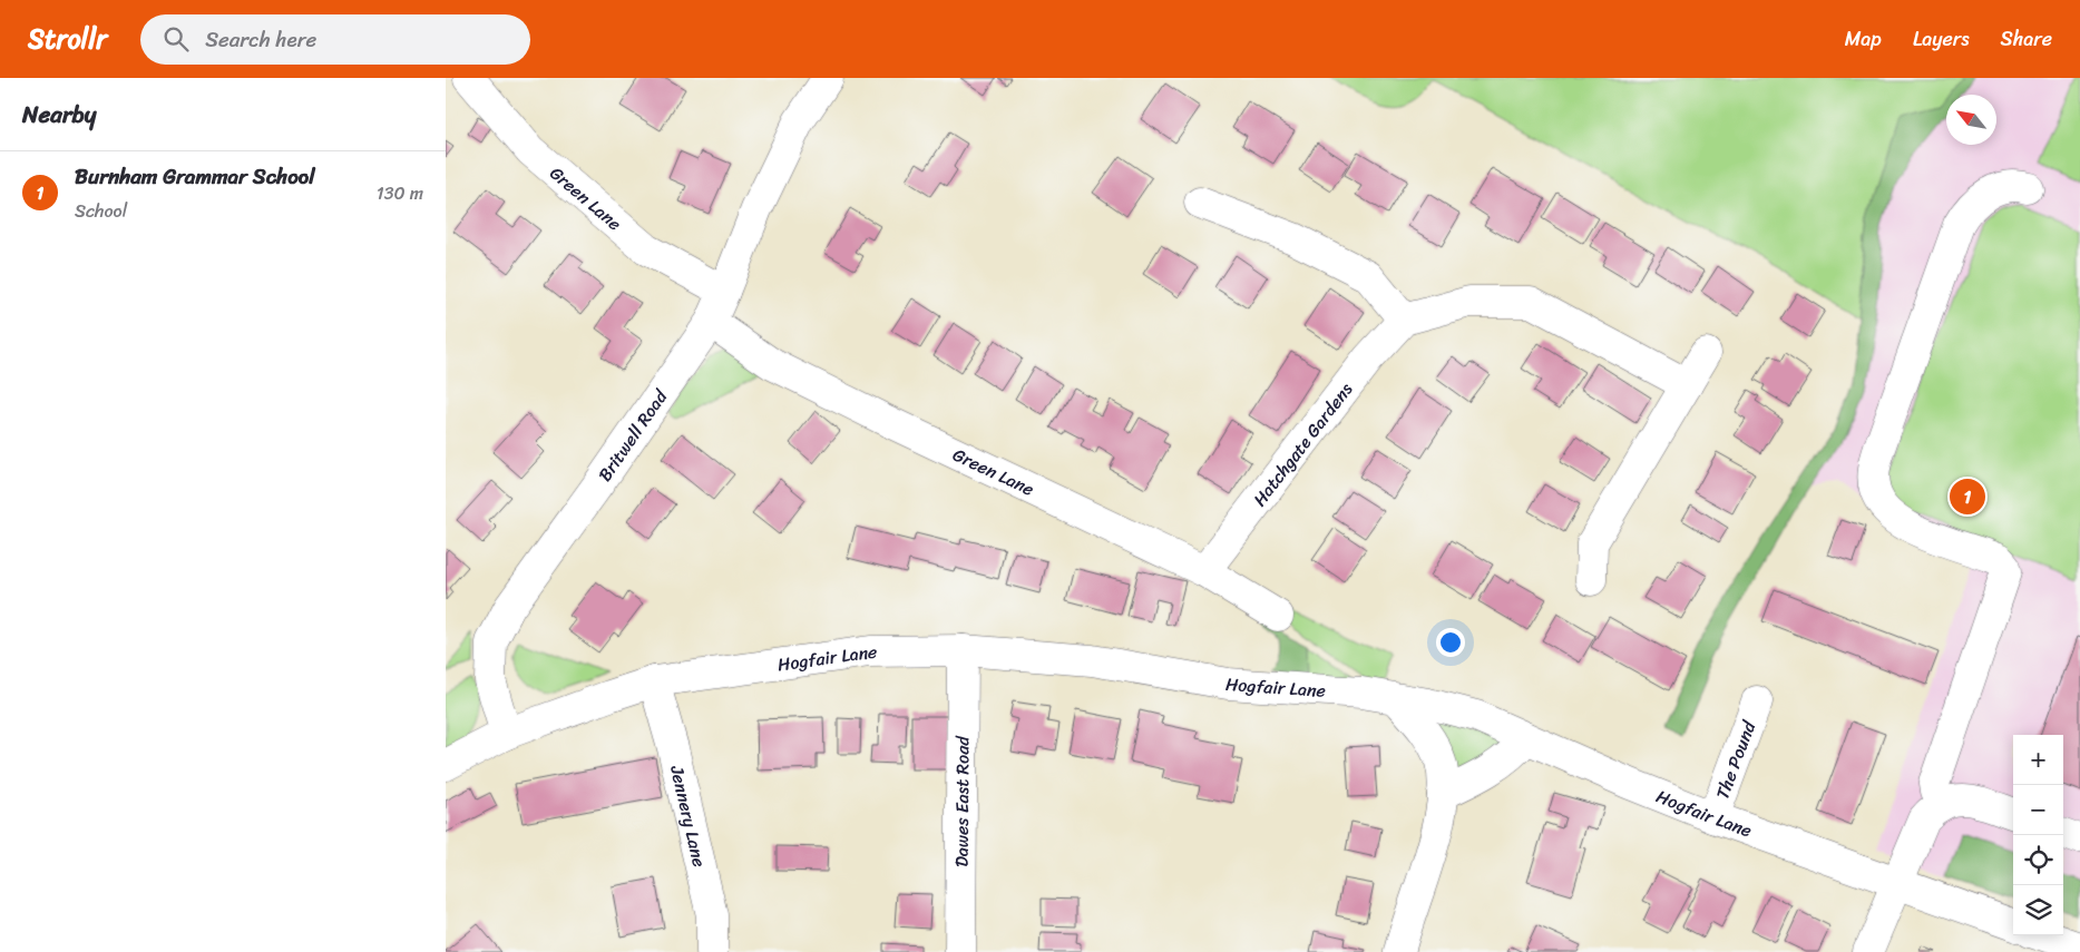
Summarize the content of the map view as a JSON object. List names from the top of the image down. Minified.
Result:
{"streets":{"street":["Green Lane","Britwell Road","Hatchgate Gardens","Hogfair Lane","The Pound","Dawes East Road","Jennery Lane"]},"crossings":[["Green Lane","Britwell Road"],["Green Lane","Hatchgate Gardens"],["Britwell Road","Hogfair Lane"],["Hogfair Lane","The Pound"],["Hogfair Lane","Dawes East Road"],["Hogfair Lane","Jennery Lane"]],"north":"top left","page":{"header":"Strollr","search":"Search here","nav":["Map","Layers","Share"],"heading":"Nearby","list":[{"mark":"1","name":"Burnham Grammar School","note":"School","value":"130 m"}],"pins":"1","map_buttons":["+","−"]}}
